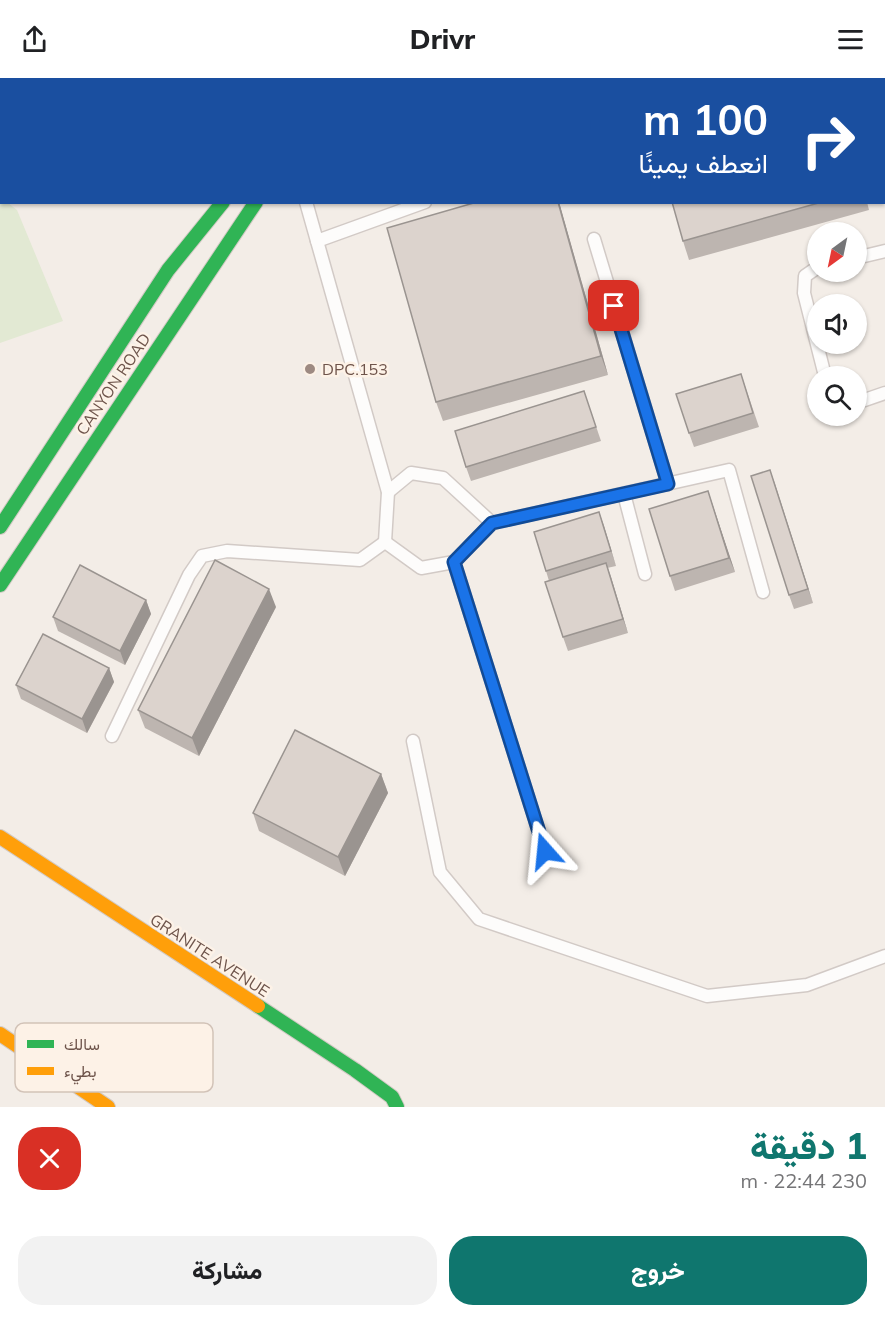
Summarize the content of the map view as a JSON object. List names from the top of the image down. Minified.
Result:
{"streets":{"main road":["CANYON ROAD","GRANITE AVENUE"]},"places":["DPC.153"],"legend":["سالك","بطيء"],"north":"bottom left","page":{"header":"Drivr","turn":["100 m","انعطف يمينًا"],"heading":["1 دقيقة","230 m · 22:44"],"buttons":["خروج","مشاركة"]}}
